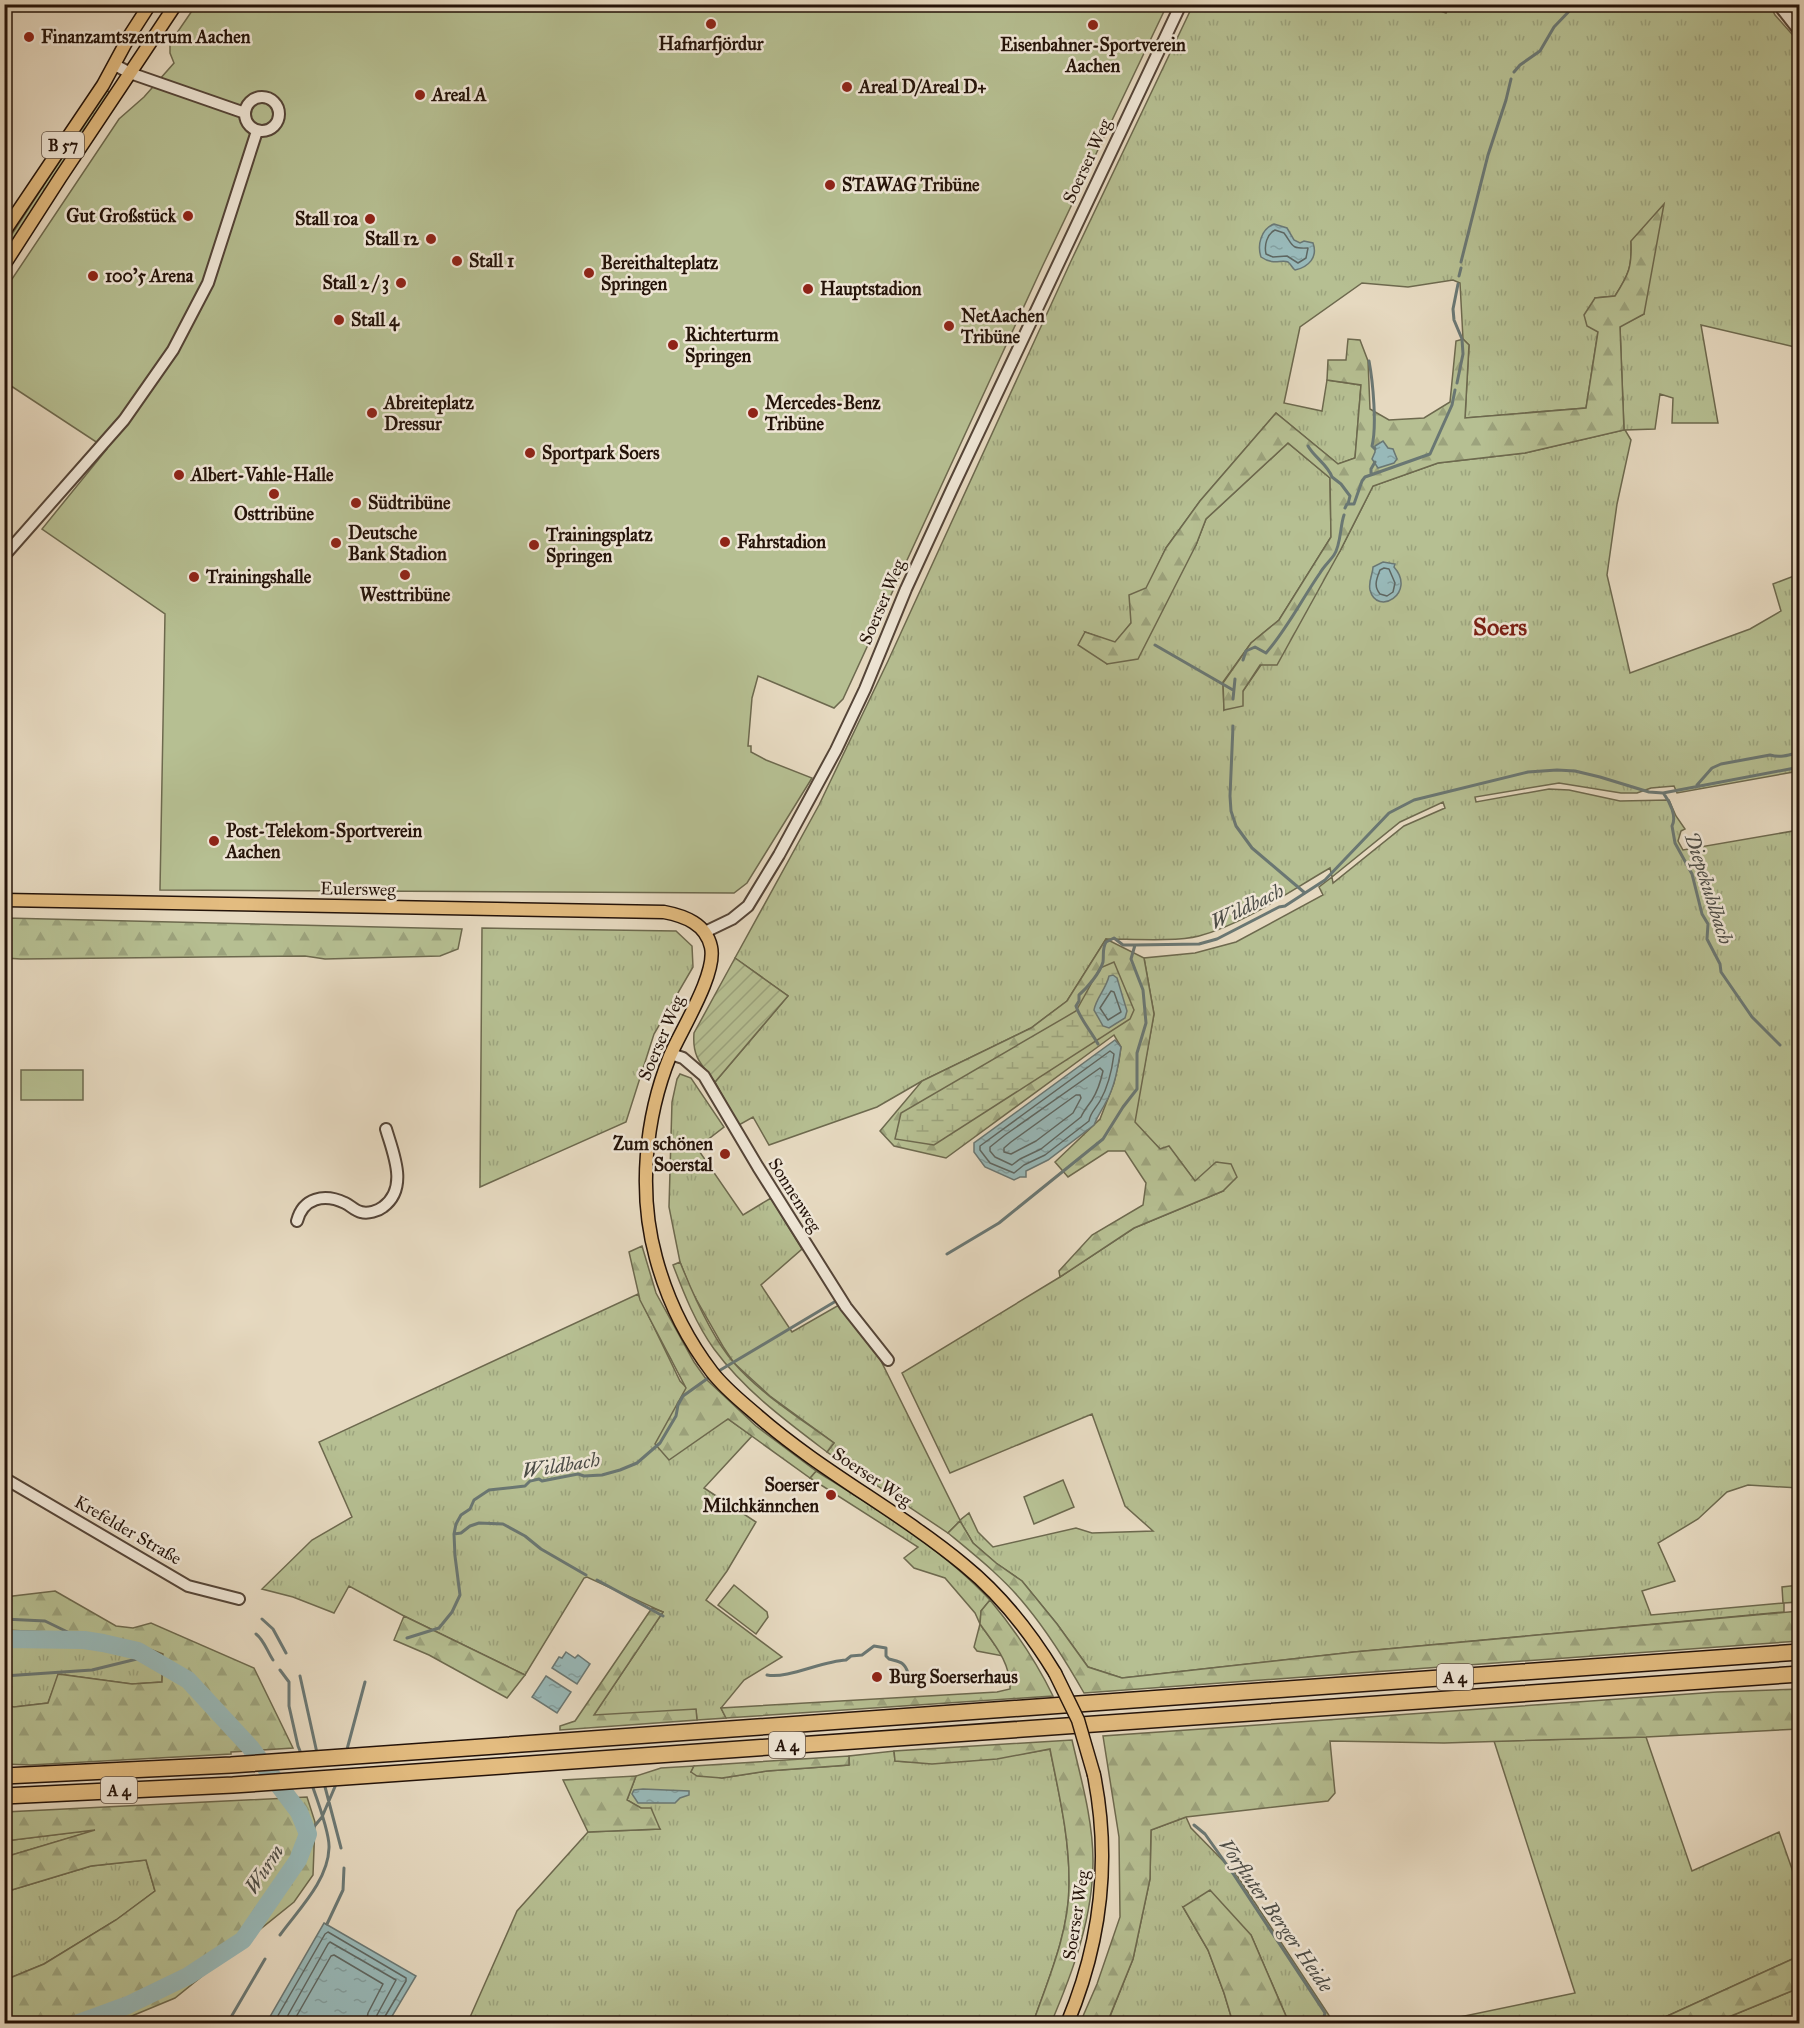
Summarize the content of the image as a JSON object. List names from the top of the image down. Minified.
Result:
{"streets":{"highway":["A 4"],"main road":["B 57","Soerser Weg","Eulersweg"],"street":["Sonnenweg","Krefelder Straße"]},"crossings":[["Soerser Weg","Eulersweg"],["Soerser Weg","Sonnenweg"]],"districts":["Soers"],"water":["Diepekuhlbach","Wildbach","Wurm","Vorfluter Berger Heide"],"places":["Hafnarfjördur","Eisenbahner-Sportverein Aachen","Finanzamtszentrum Aachen","Areal D/Areal D+","Areal A","STAWAG Tribüne","Gut Großstück","Stall 10a","Stall 12","Stall 1","Bereithalteplatz Springen","100’5 Arena","Stall 2 / 3","Hauptstadion","Stall 4","NetAachen Tribüne","Richterturm Springen","Abreiteplatz Dressur","Mercedes-Benz Tribüne","Sportpark Soers","Albert-Vahle-Halle","Osttribüne","Südtribüne","Fahrstadion","Deutsche Bank Stadion","Trainingsplatz Springen","Westtribüne","Trainingshalle","Post-Telekom-Sportverein Aachen","Zum schönen Soerstal","Soerser Milchkännchen","Burg Soerserhaus"]}
